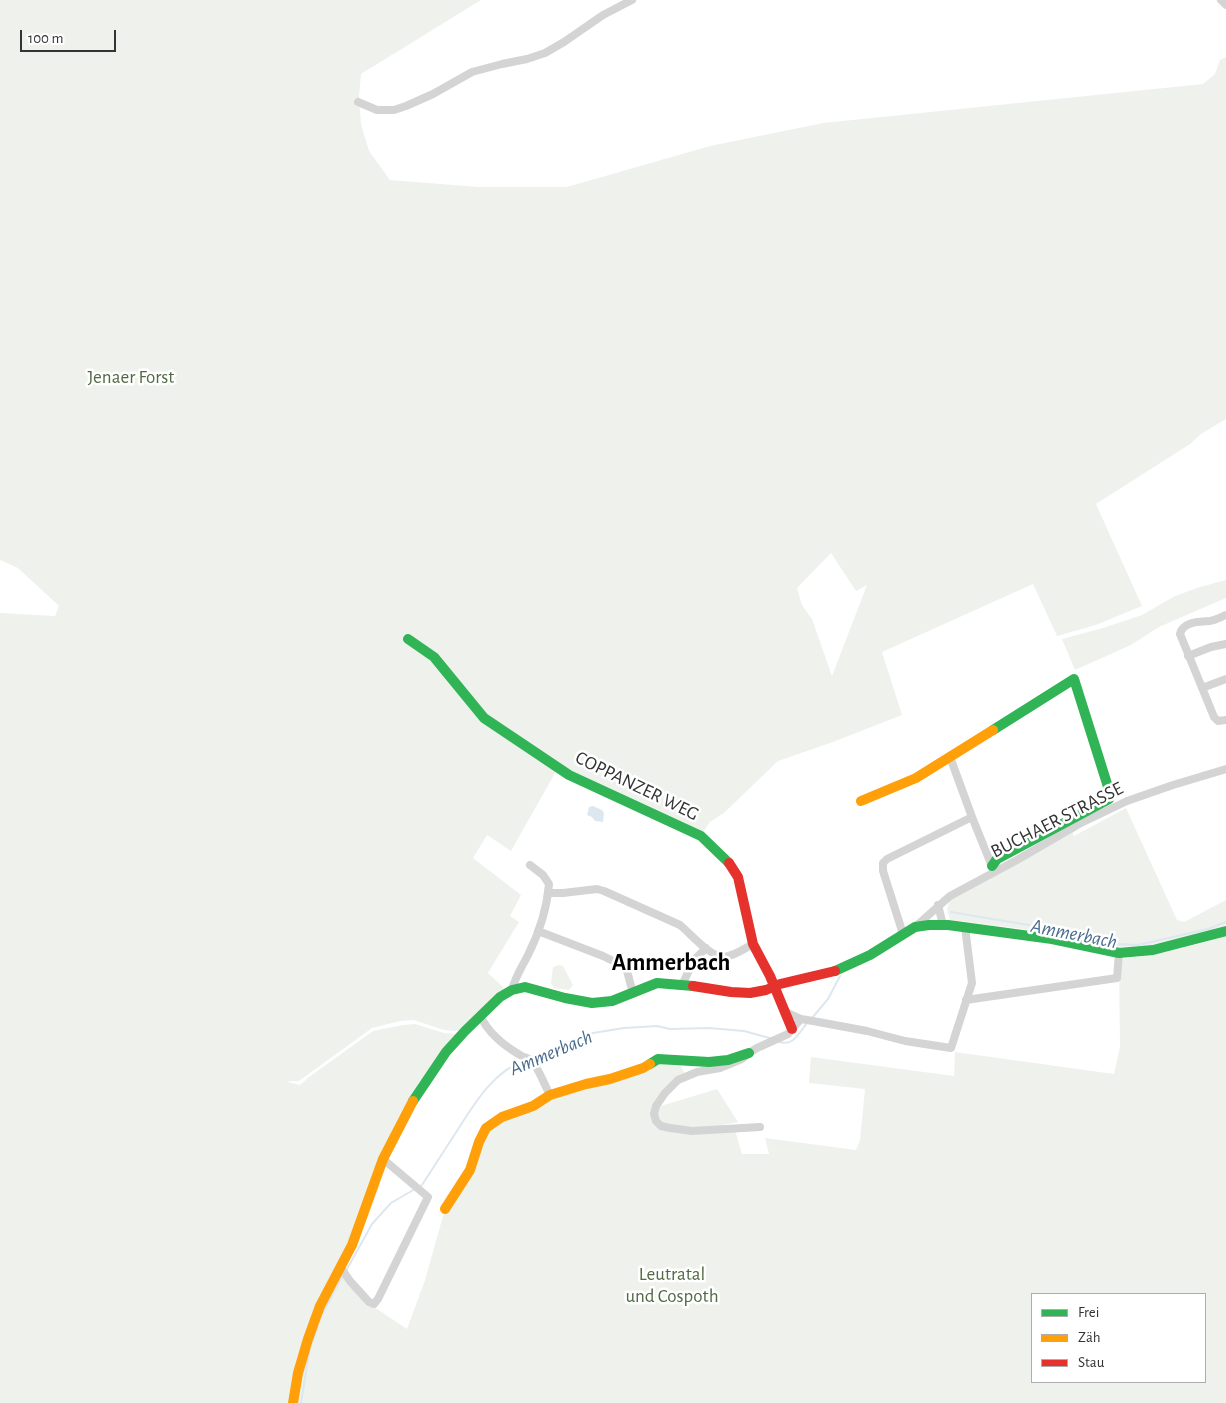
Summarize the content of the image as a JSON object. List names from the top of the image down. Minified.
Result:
{"streets":{"street":["COPPANZER WEG","BUCHAER STRASSE"]},"districts":["Ammerbach"],"water":["Ammerbach"],"parks":["Jenaer Forst","Leutratal und Cospoth"],"legend":["Frei","Zäh","Stau"],"scale_bar":"100 m"}
